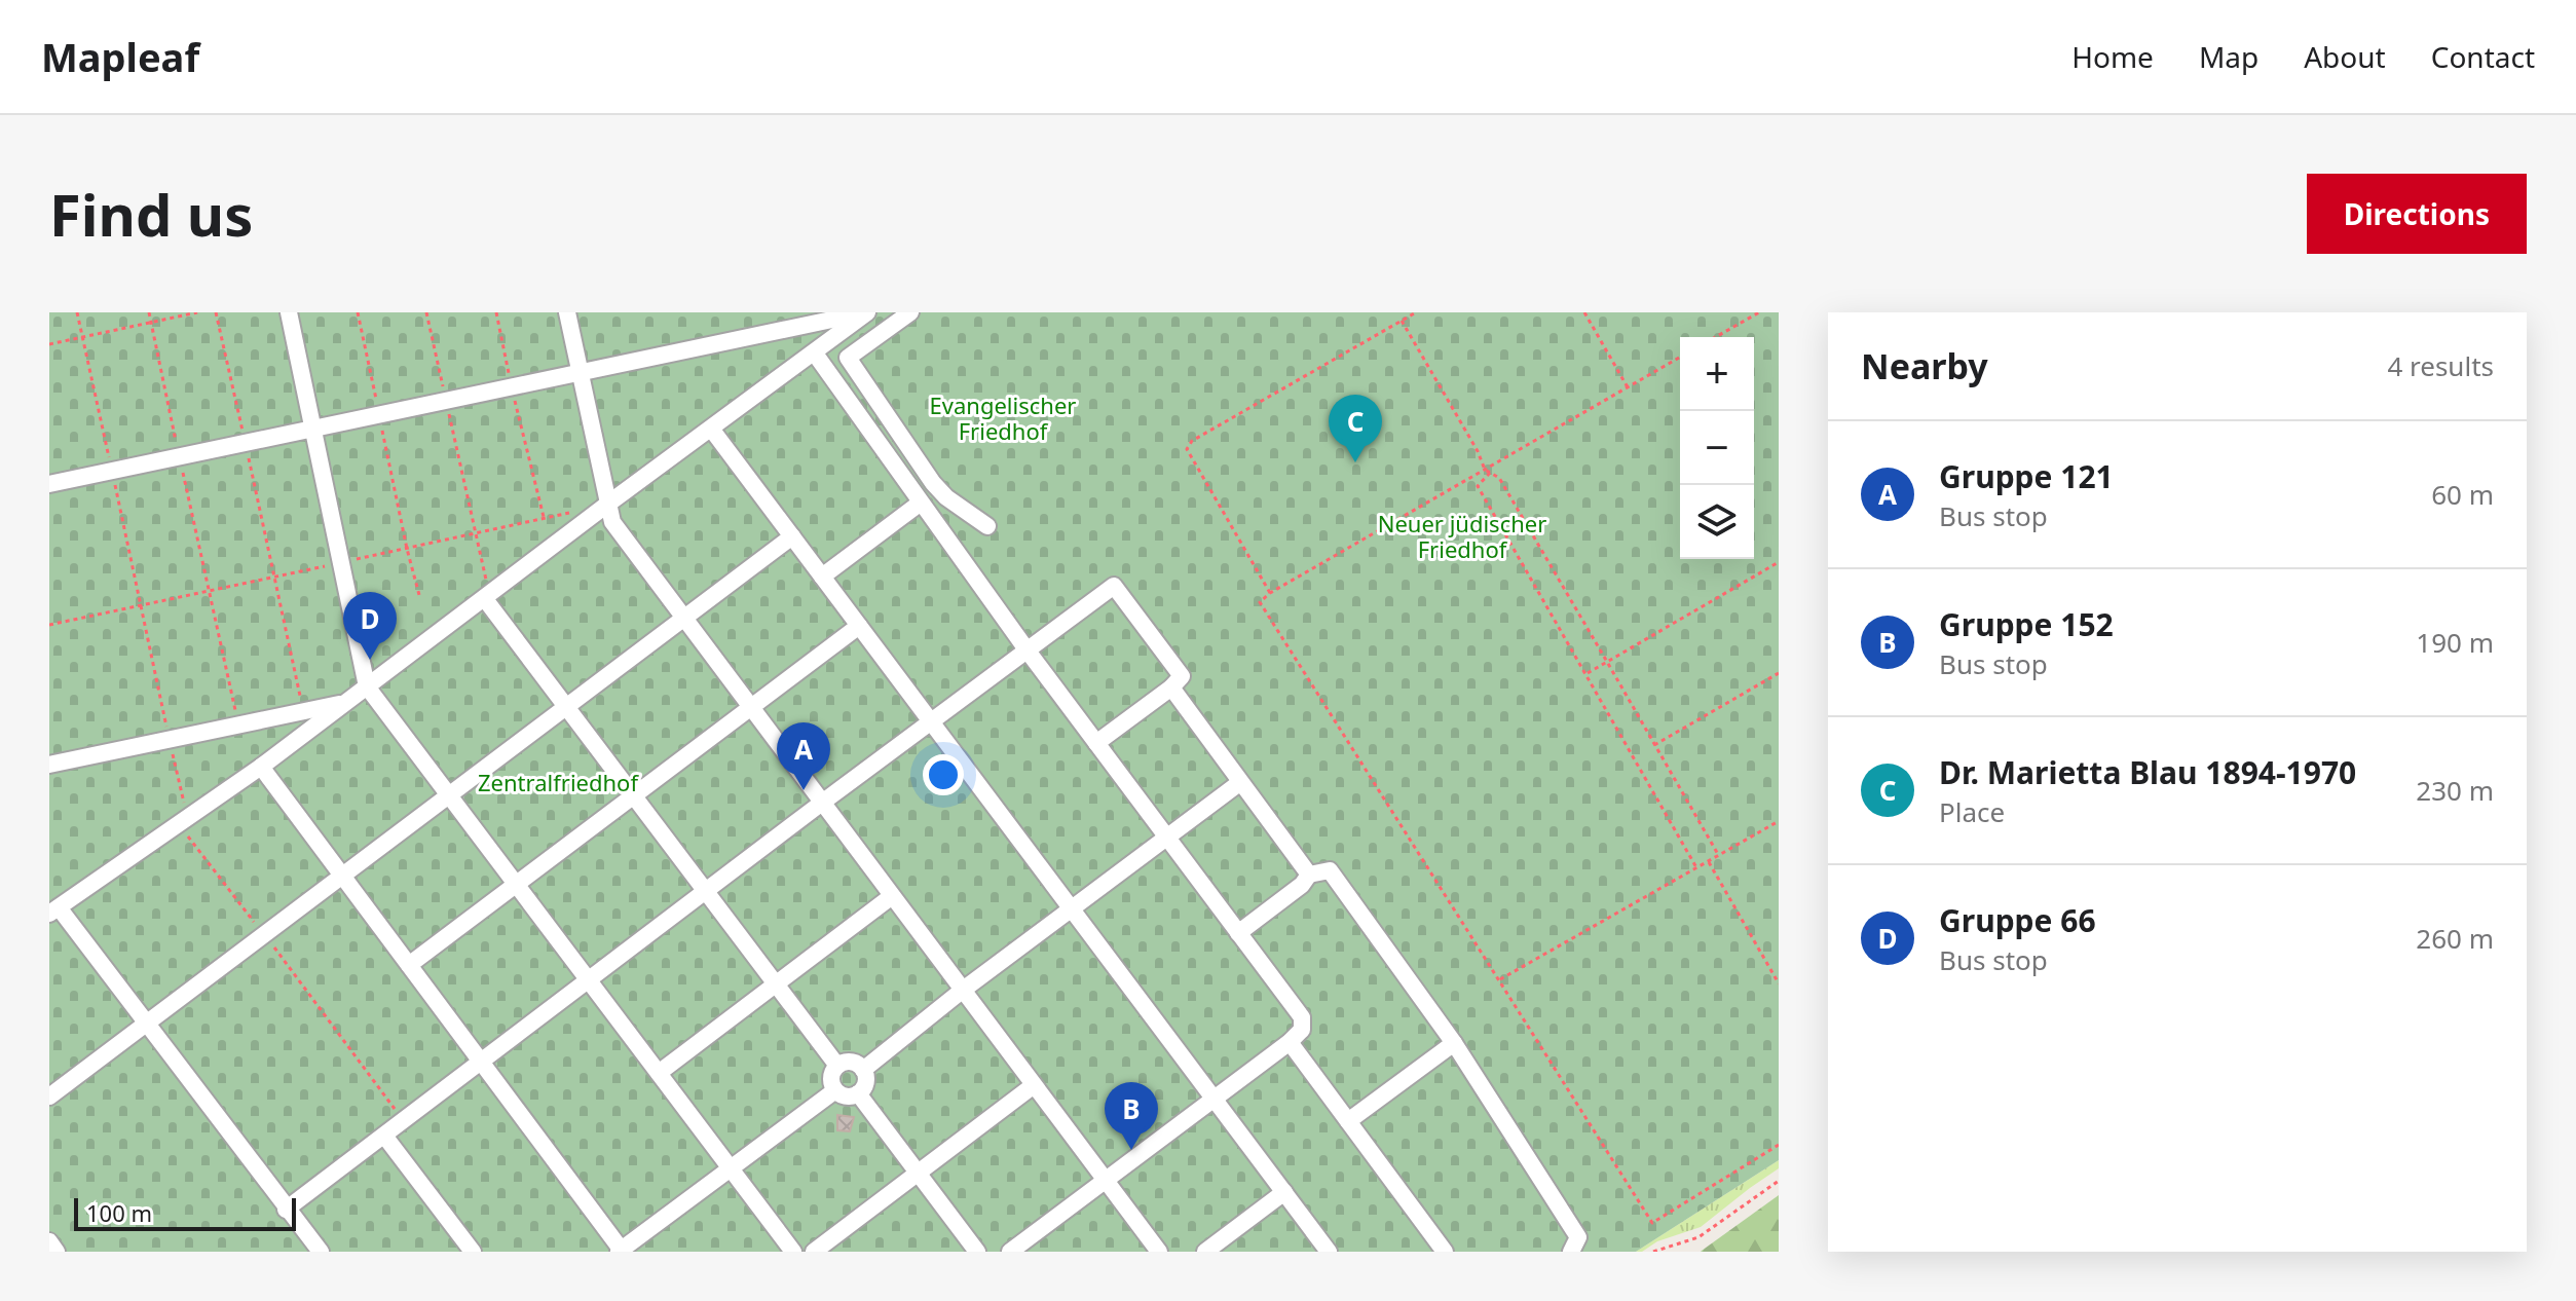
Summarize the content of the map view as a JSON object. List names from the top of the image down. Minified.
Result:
{"parks":["Evangelischer Friedhof","Neuer jüdischer Friedhof","Zentralfriedhof"],"scale_bar":"100 m","page":{"header":"Mapleaf","nav":["Home","Map","About","Contact"],"buttons":"Directions","title":"Find us","heading":["Nearby","4 results"],"map_buttons":["+","−"],"pins":["C","D","A","B"],"list":[{"mark":"A","name":"Gruppe 121","note":"Bus stop","value":"60 m"},{"mark":"B","name":"Gruppe 152","note":"Bus stop","value":"190 m"},{"mark":"C","name":"Dr. Marietta Blau 1894-1970","note":"Place","value":"230 m"},{"mark":"D","name":"Gruppe 66","note":"Bus stop","value":"260 m"}],"scale":"100 m"}}
